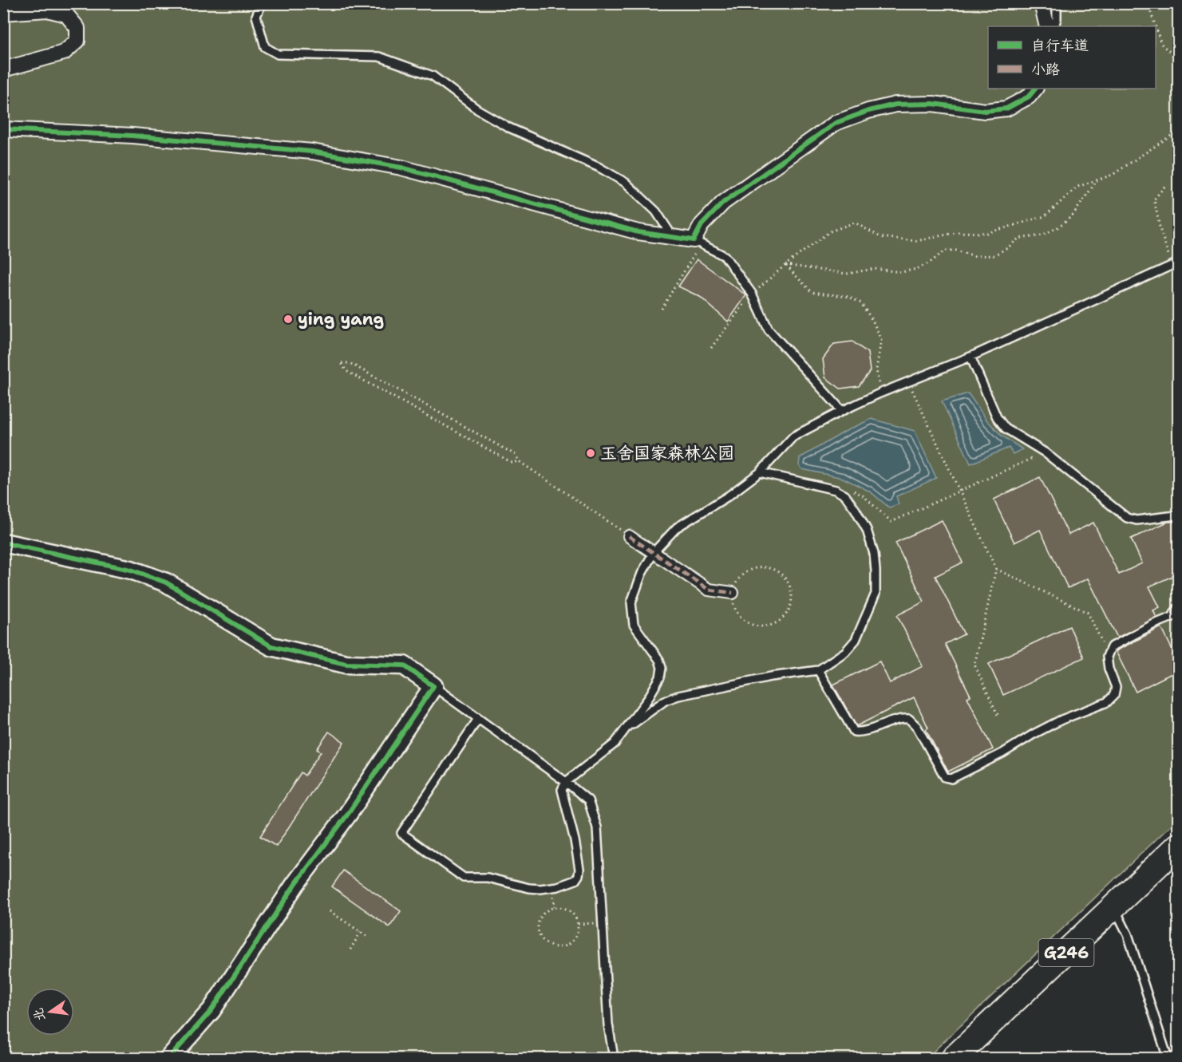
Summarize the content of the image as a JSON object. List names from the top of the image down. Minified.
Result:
{"streets":{"highway":["G246"]},"places":["ying yang","玉舍国家森林公园"],"legend":["自行车道","小路"],"north":"left"}
